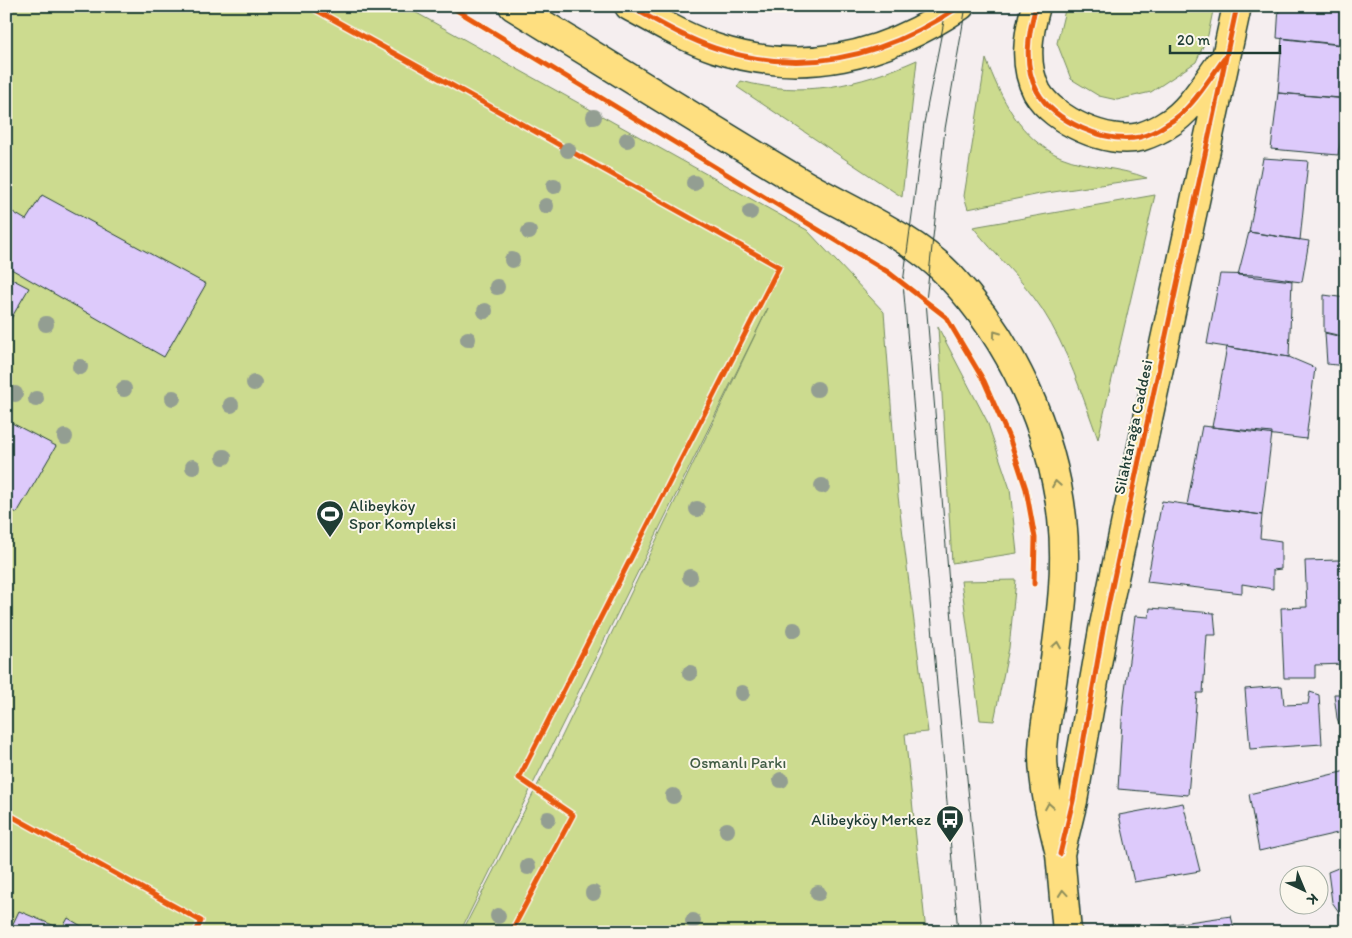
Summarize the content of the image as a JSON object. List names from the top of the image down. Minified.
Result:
{"streets":{"main road":["Silahtarağa Caddesi"]},"parks":["Osmanlı Parkı"],"places":{"sports":["Alibeyköy Spor Kompleksi"],"bus stop":["Alibeyköy Merkez"]},"scale_bar":"20 m","north":"bottom right"}
